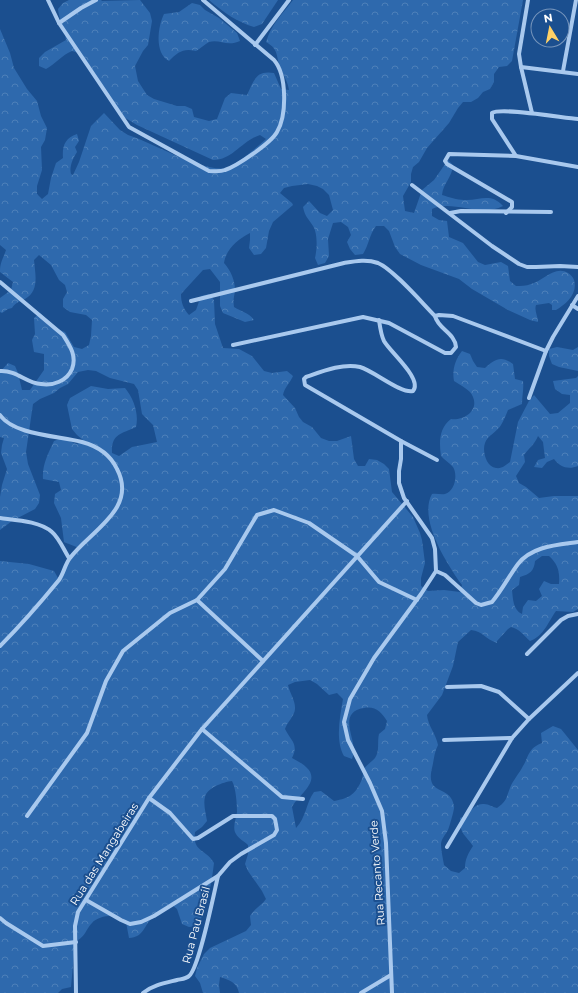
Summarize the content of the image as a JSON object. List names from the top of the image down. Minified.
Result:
{"streets":{"street":["Rua das Mangabeiras","Rua Recanto Verde","Rua Pau Brasil"]},"north":"top"}
